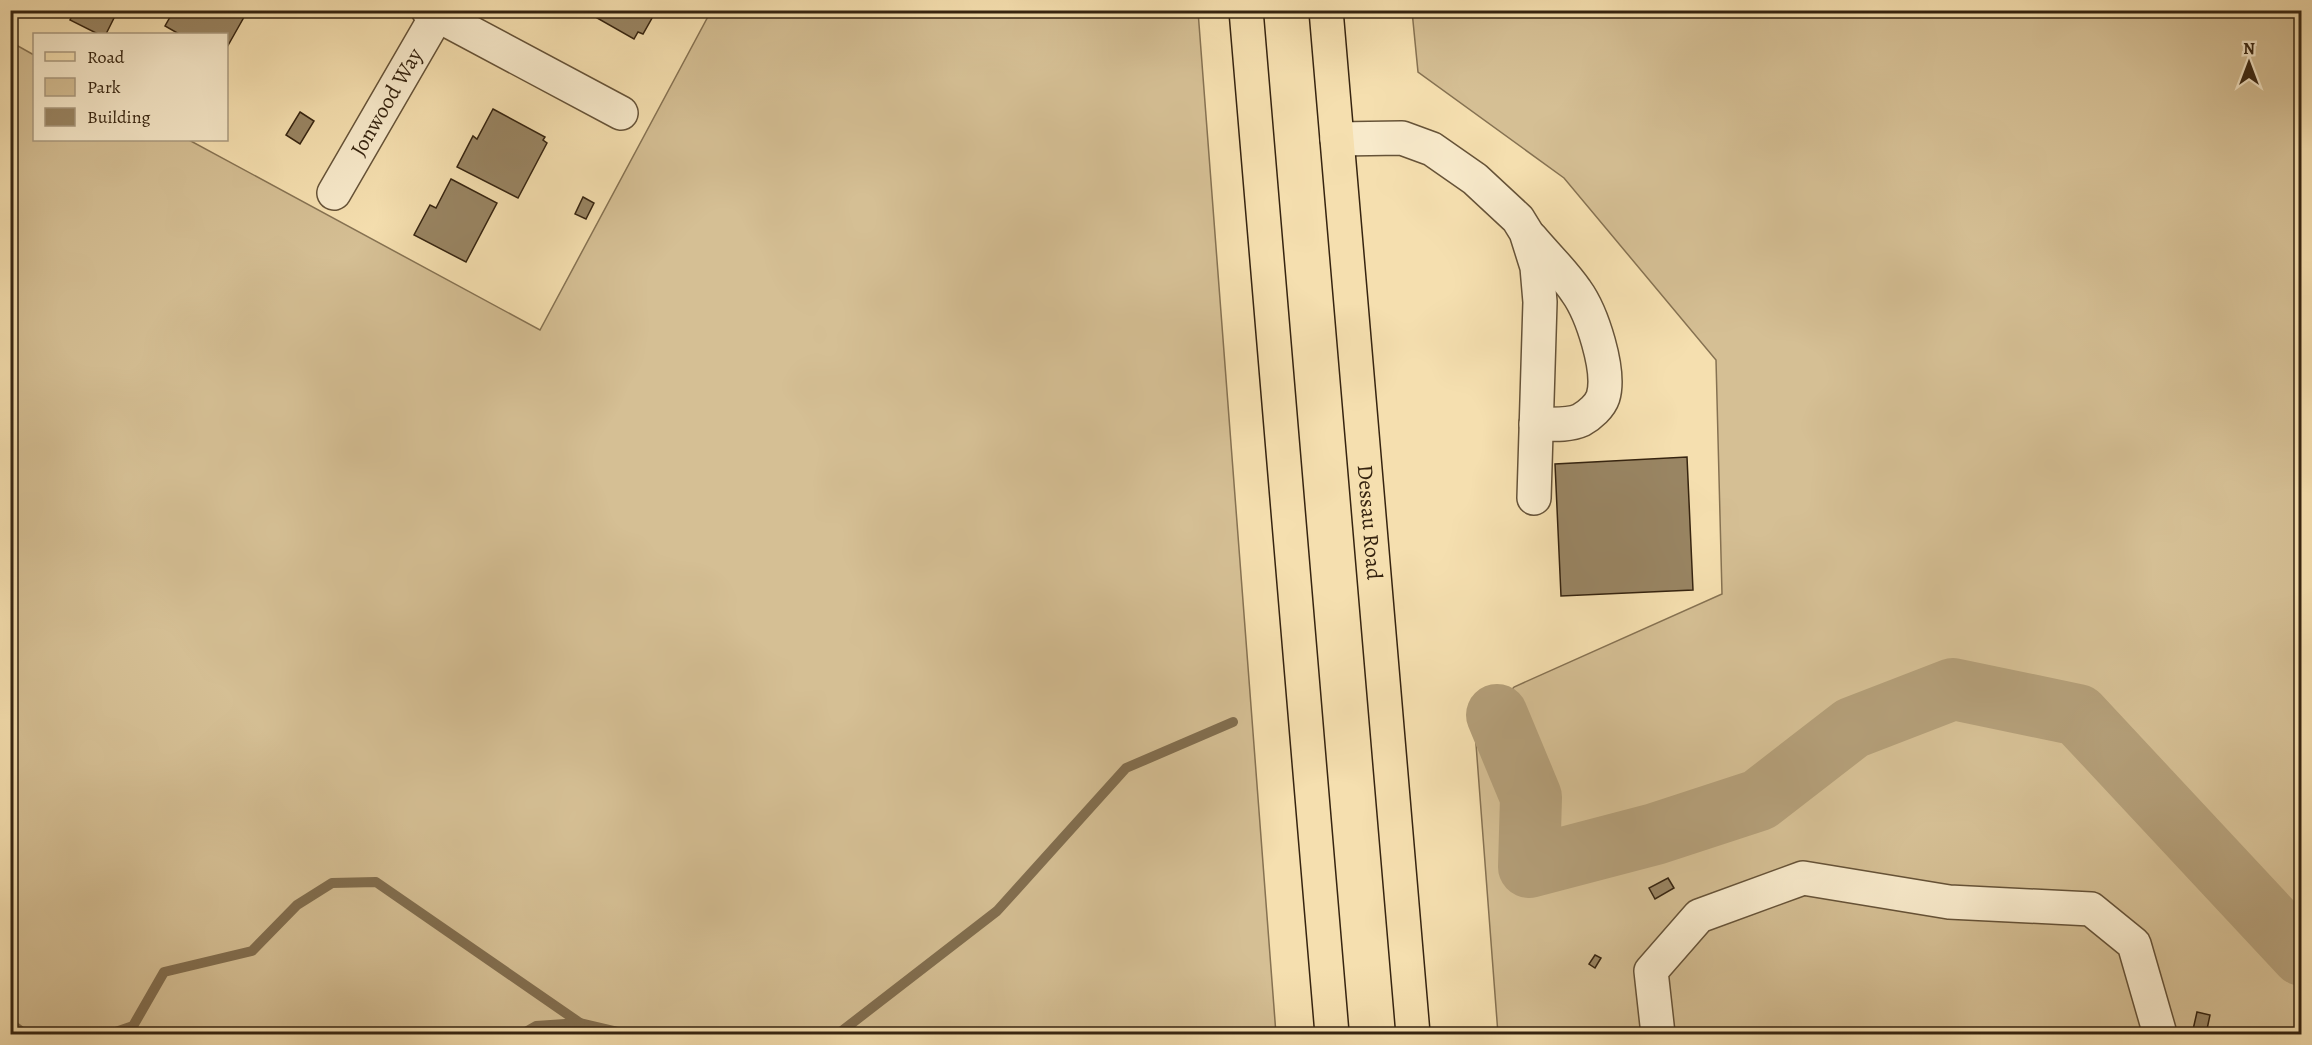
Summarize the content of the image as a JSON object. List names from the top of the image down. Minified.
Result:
{"streets":{"main road":["Dessau Road"],"street":["Jonwood Way"]},"legend":["Road","Park","Building"],"north":"top"}
